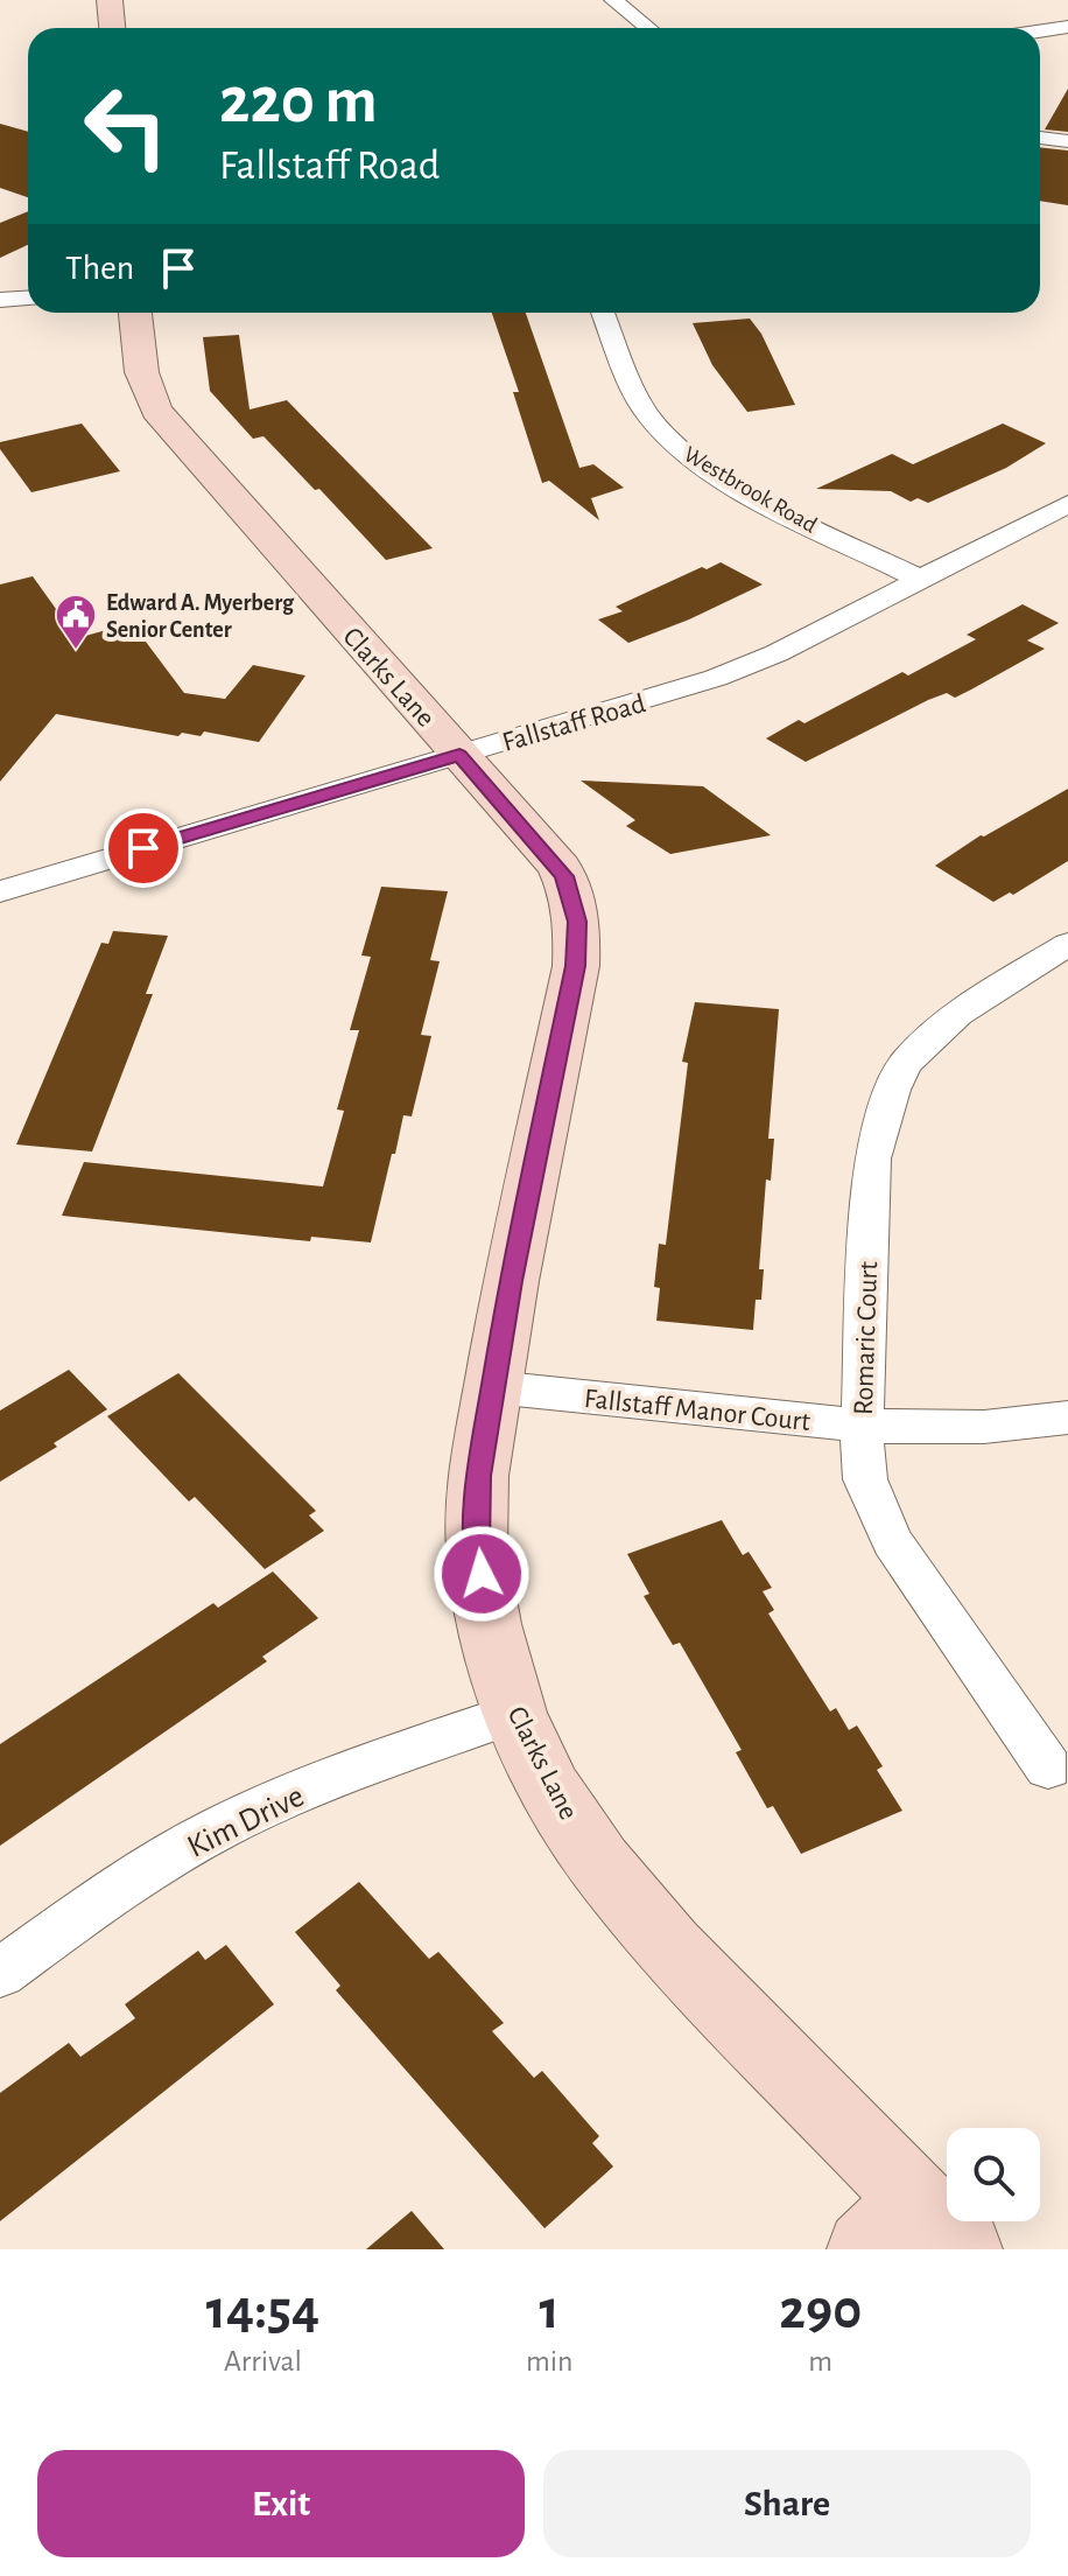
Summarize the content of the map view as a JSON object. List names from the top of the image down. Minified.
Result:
{"streets":{"street":["Westbrook Road","Clarks Lane","Fallstaff Road","Romaric Court","Fallstaff Manor Court","Kim Drive"]},"crossings":[["Westbrook Road","Fallstaff Road"],["Clarks Lane","Fallstaff Road"],["Clarks Lane","Fallstaff Manor Court"],["Clarks Lane","Kim Drive"],["Romaric Court","Fallstaff Manor Court"]],"places":{"public building":["Edward A. Myerberg Senior Center"]},"page":{"turn":["220 m","Fallstaff Road"],"then":"Then","eta":["14:54","Arrival","1","min","290","m"],"buttons":["Exit","Share"]}}
